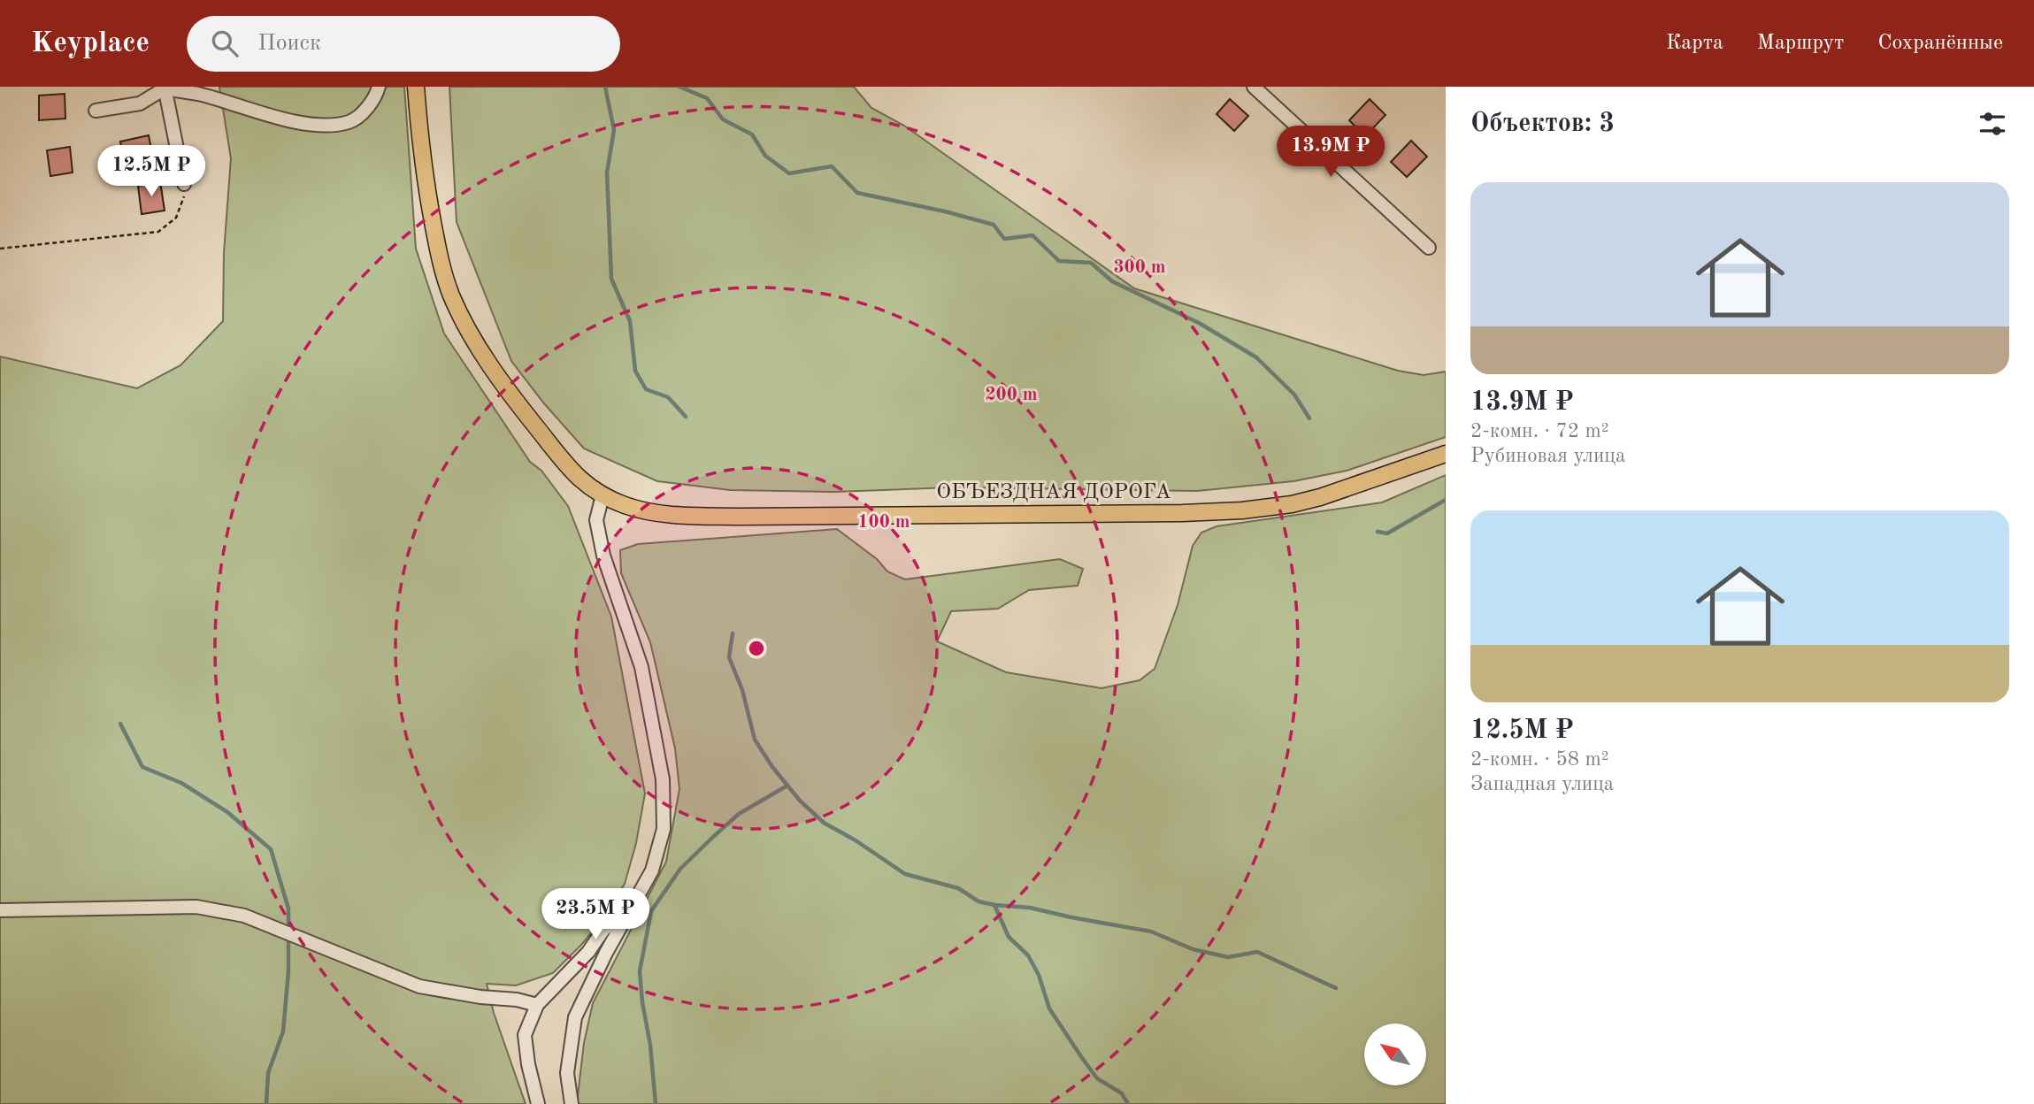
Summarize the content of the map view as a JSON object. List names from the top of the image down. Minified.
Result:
{"streets":{"main road":["ОБЪЕЗДНАЯ ДОРОГА"]},"north":"top left","page":{"header":"Keyplace","search":"Поиск","nav":["Карта","Маршрут","Сохранённые"],"heading":"Объектов: 3","price":["13.9M ₽","12.5M ₽","23.5M ₽"],"list":[{"name":"13.9M ₽","note":"2-комн. · 72 m² · Рубиновая улица"},{"name":"12.5M ₽","note":"2-комн. · 58 m² · Западная улица"}]},"rings":["300 m","200 m","100 m"]}
